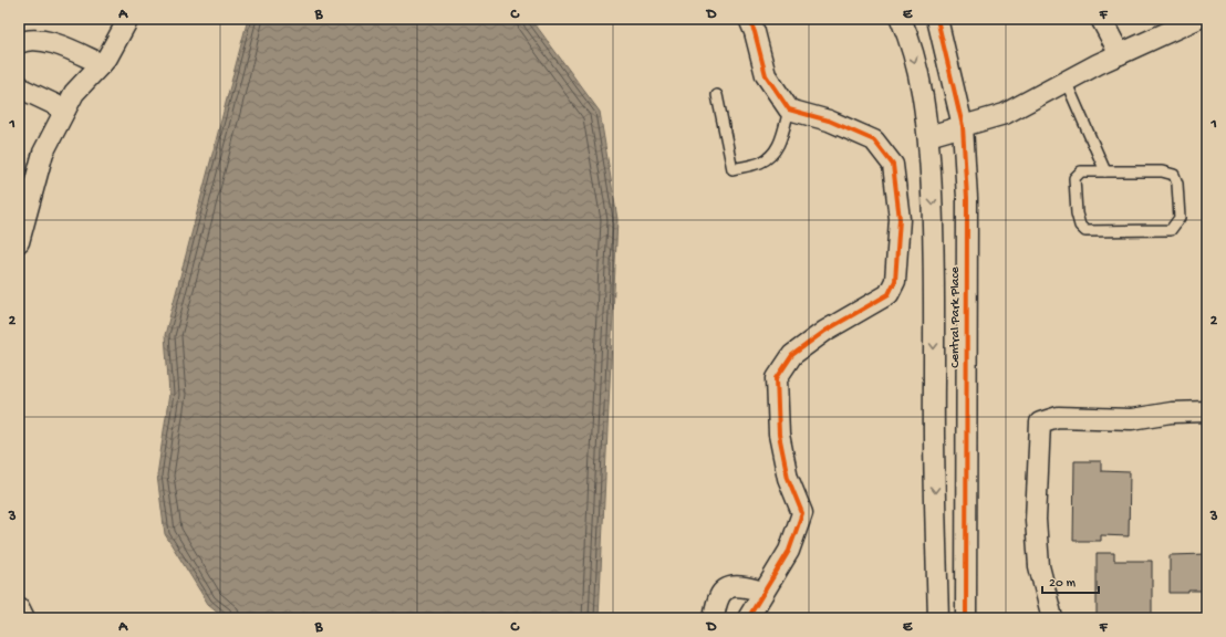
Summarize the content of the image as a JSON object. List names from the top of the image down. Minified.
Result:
{"streets":{"street":["Central Park Place"]},"scale_bar":"20 m","grid":{"columns":["A","B","C","D","E","F"],"rows":["1","2","3"]}}
